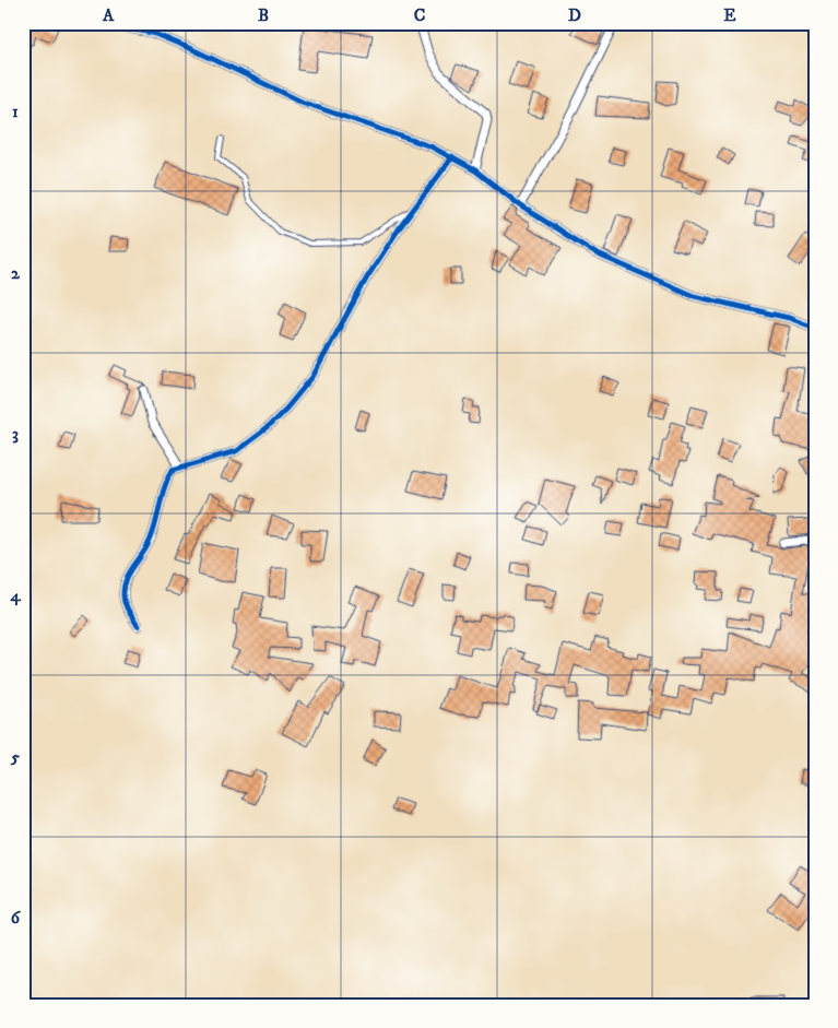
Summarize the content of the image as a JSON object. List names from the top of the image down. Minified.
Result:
{"grid":{"columns":["A","B","C","D","E"],"rows":["1","2","3","4","5","6"]}}
